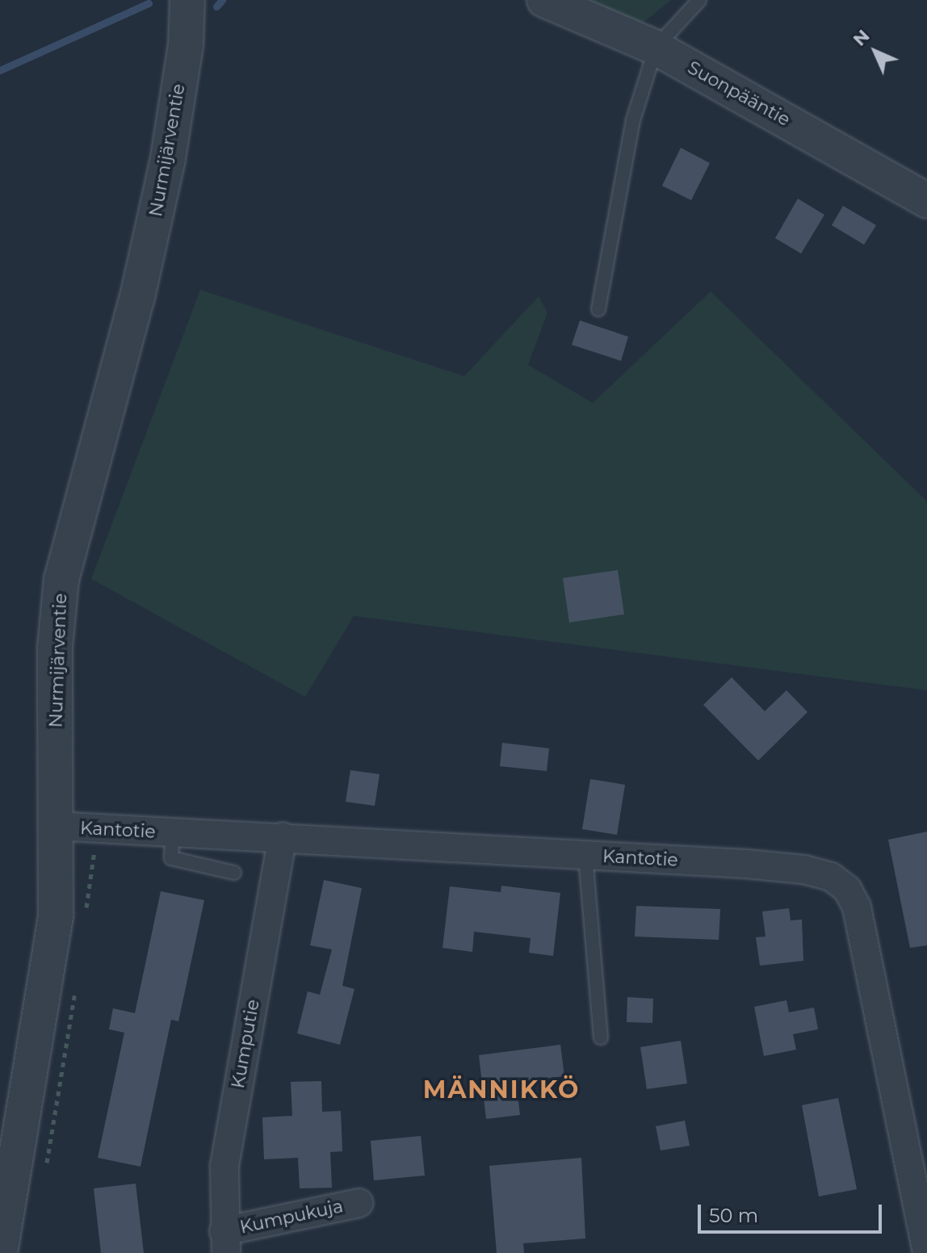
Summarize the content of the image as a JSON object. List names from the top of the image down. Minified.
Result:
{"streets":{"street":["Suonpääntie","Nurmijärventie","Kantotie","Kumputie","Kumpukuja"]},"crossings":[["Nurmijärventie","Kantotie"],["Kantotie","Kumputie"],["Kumputie","Kumpukuja"]],"districts":["MÄNNIKKÖ"],"scale_bar":"50 m","north":"top left"}
